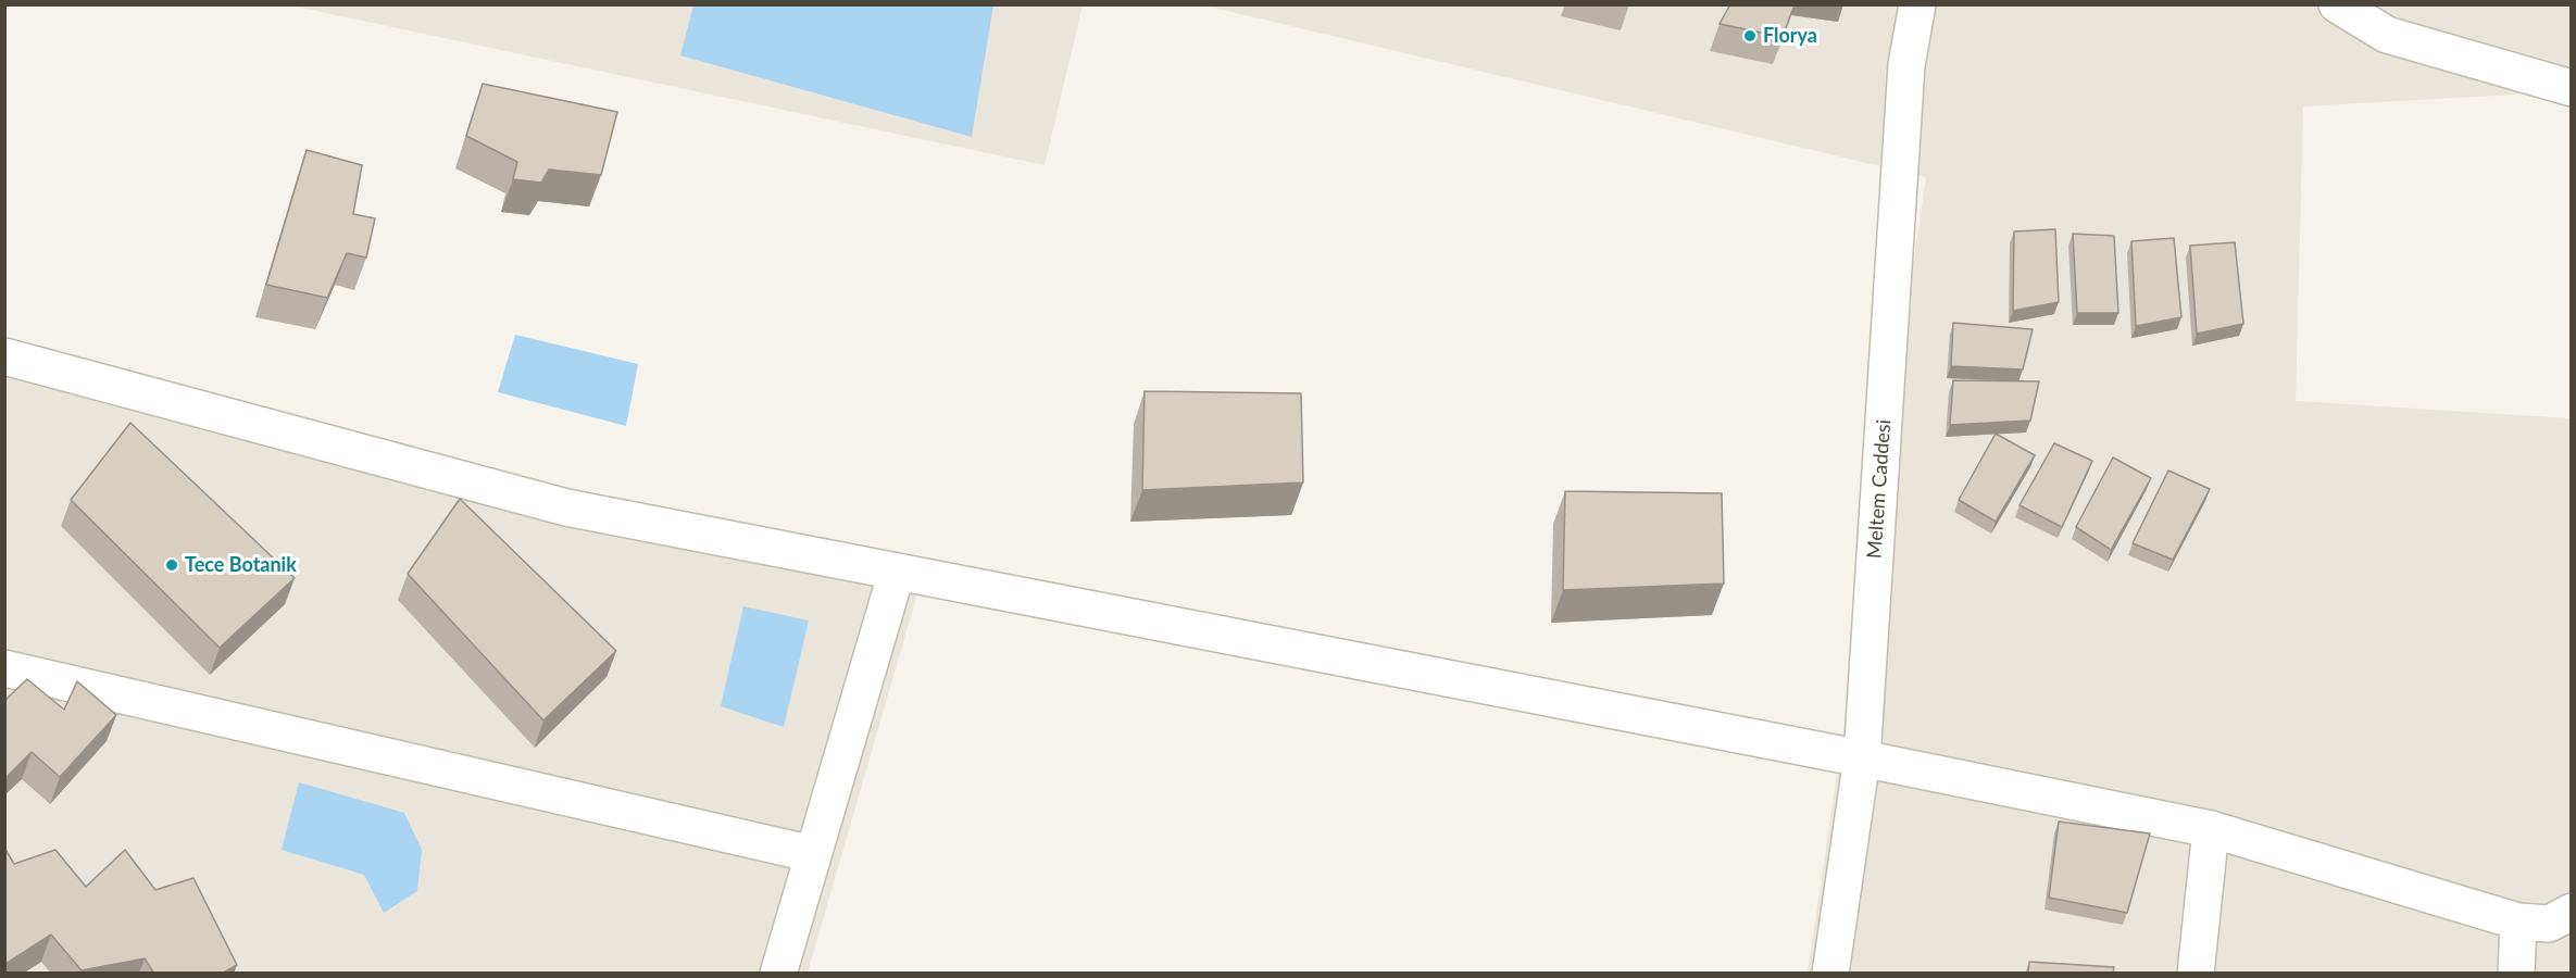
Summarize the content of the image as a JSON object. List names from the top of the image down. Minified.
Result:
{"streets":{"street":["Meltem Caddesi"]},"places":["Florya","Tece Botanik"]}
